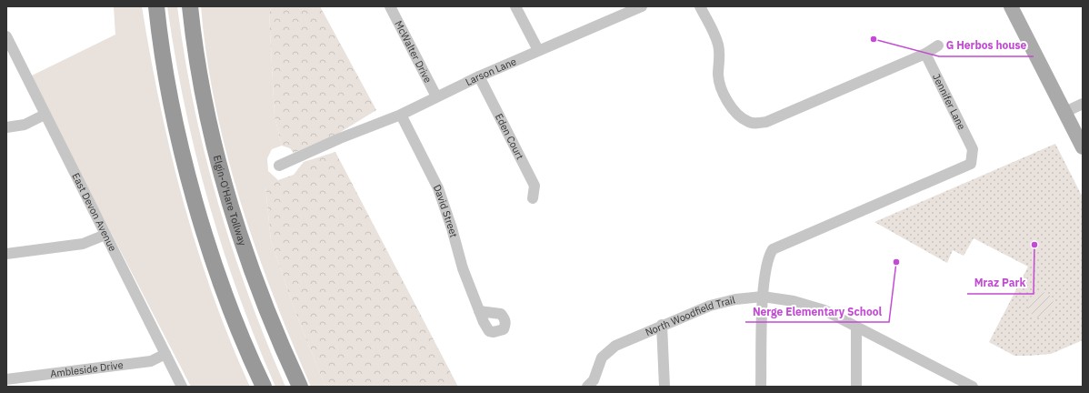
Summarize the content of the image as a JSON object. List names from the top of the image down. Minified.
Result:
{"streets":{"highway":["Elgin-O'Hare Tollway"],"street":["McWalter Drive","Larson Lane","Jennifer Lane","Eden Court","David Street","East Devon Avenue","North Woodfield Trail","Ambleside Drive"]},"crossings":[["McWalter Drive","Larson Lane"],["Larson Lane","Eden Court"],["Larson Lane","David Street"],["Jennifer Lane","North Woodfield Trail"],["East Devon Avenue","Ambleside Drive"]],"places":["G Herbos house","Mraz Park","Nerge Elementary School"]}
